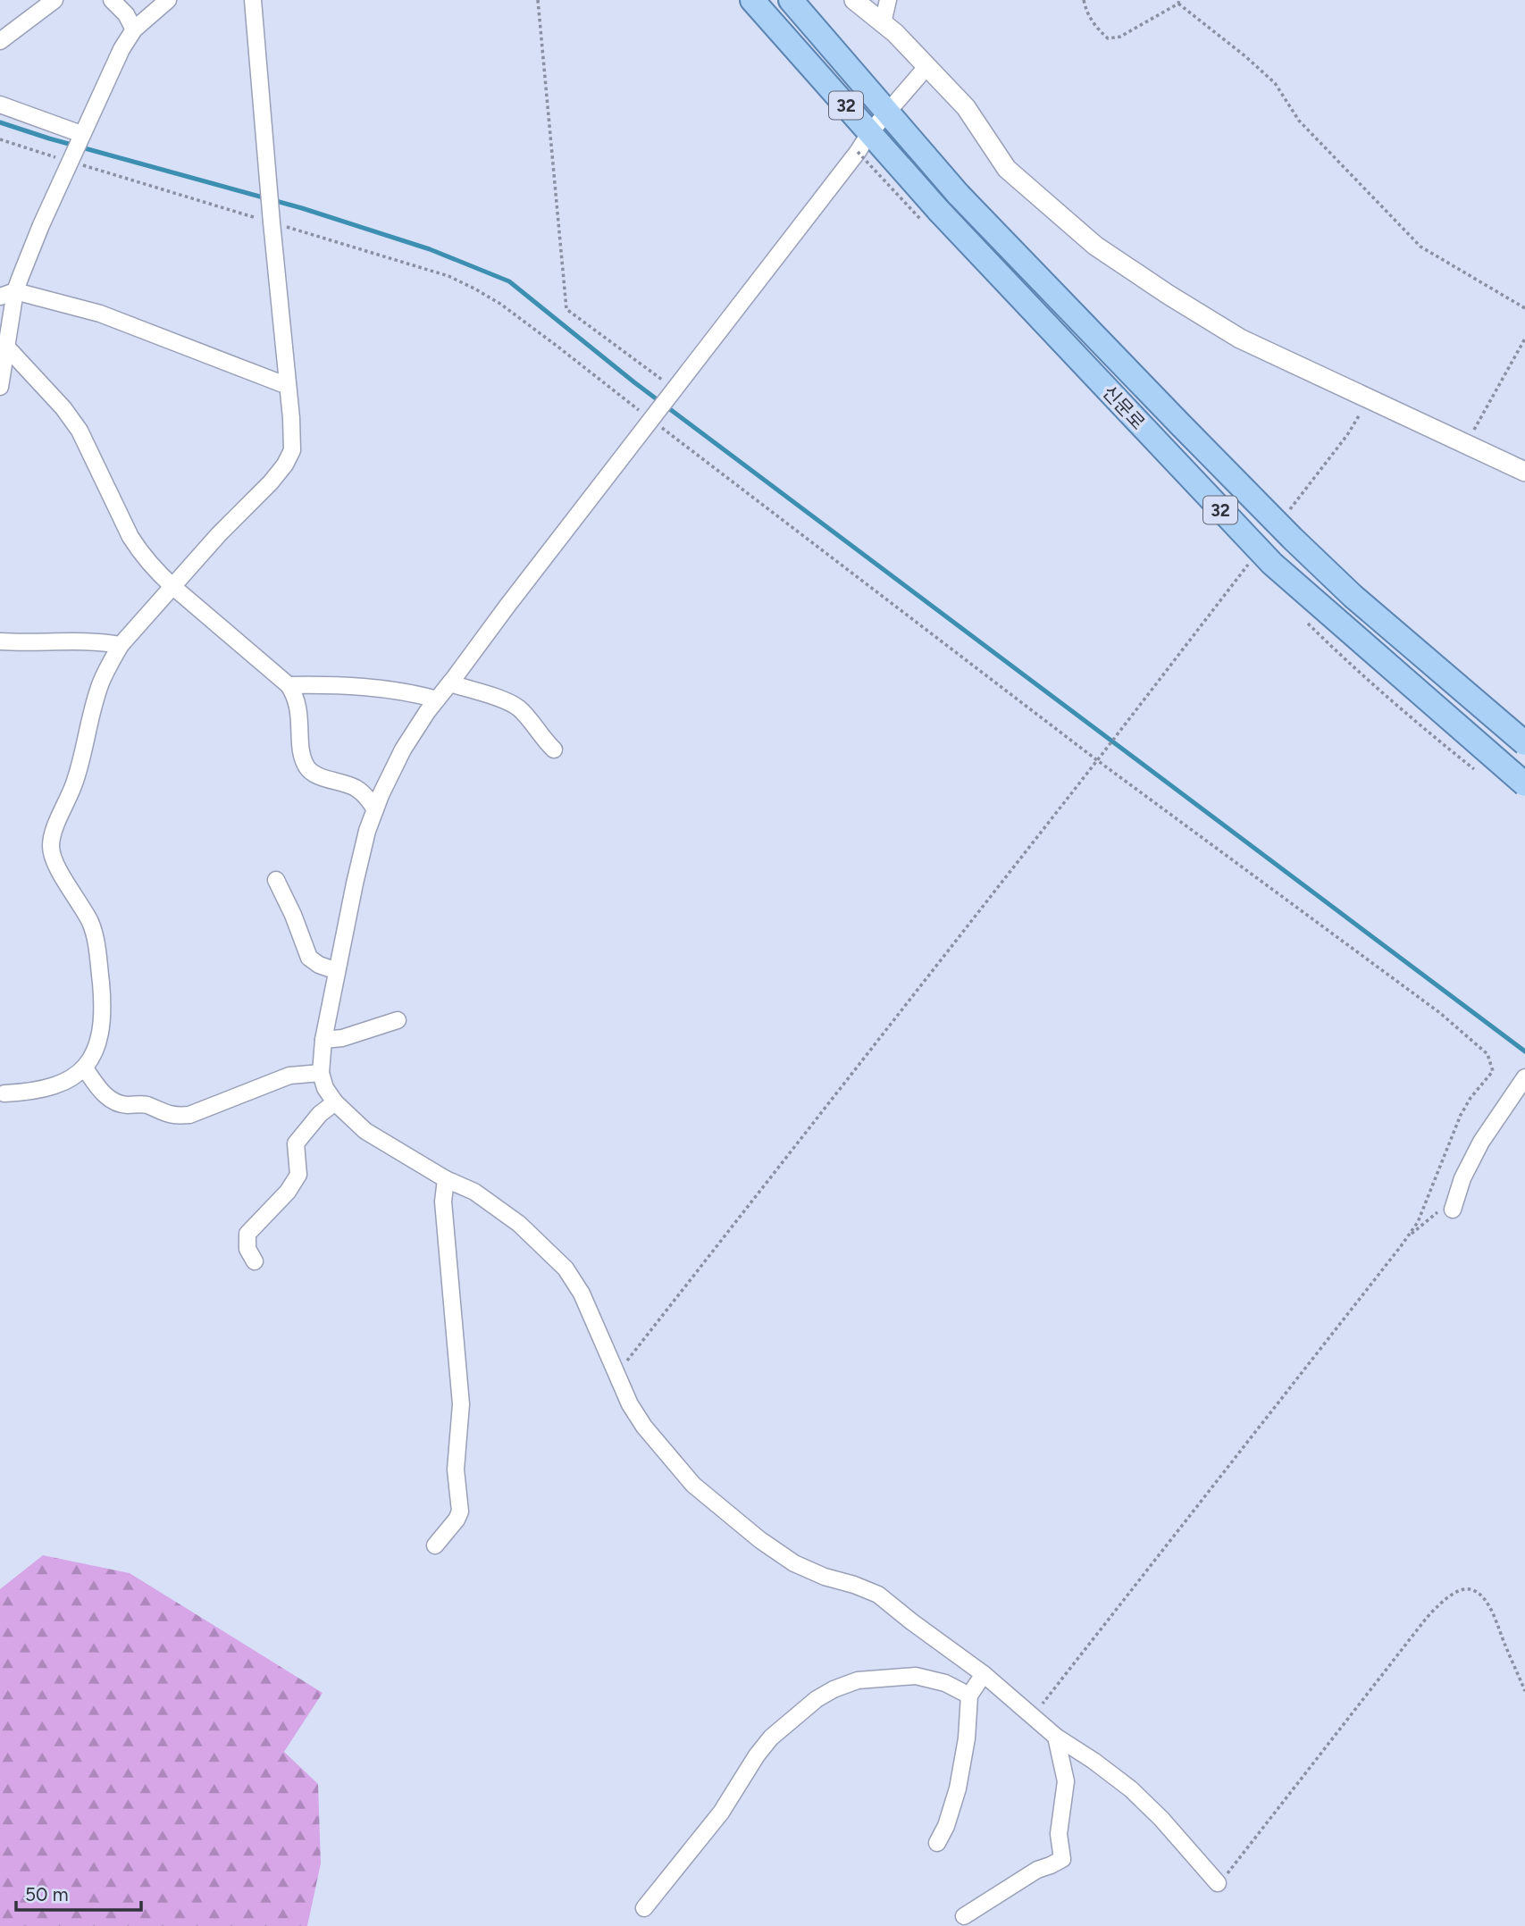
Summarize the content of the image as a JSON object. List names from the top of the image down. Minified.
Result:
{"streets":{"main road":["32","신문로"]},"scale_bar":"50 m"}
